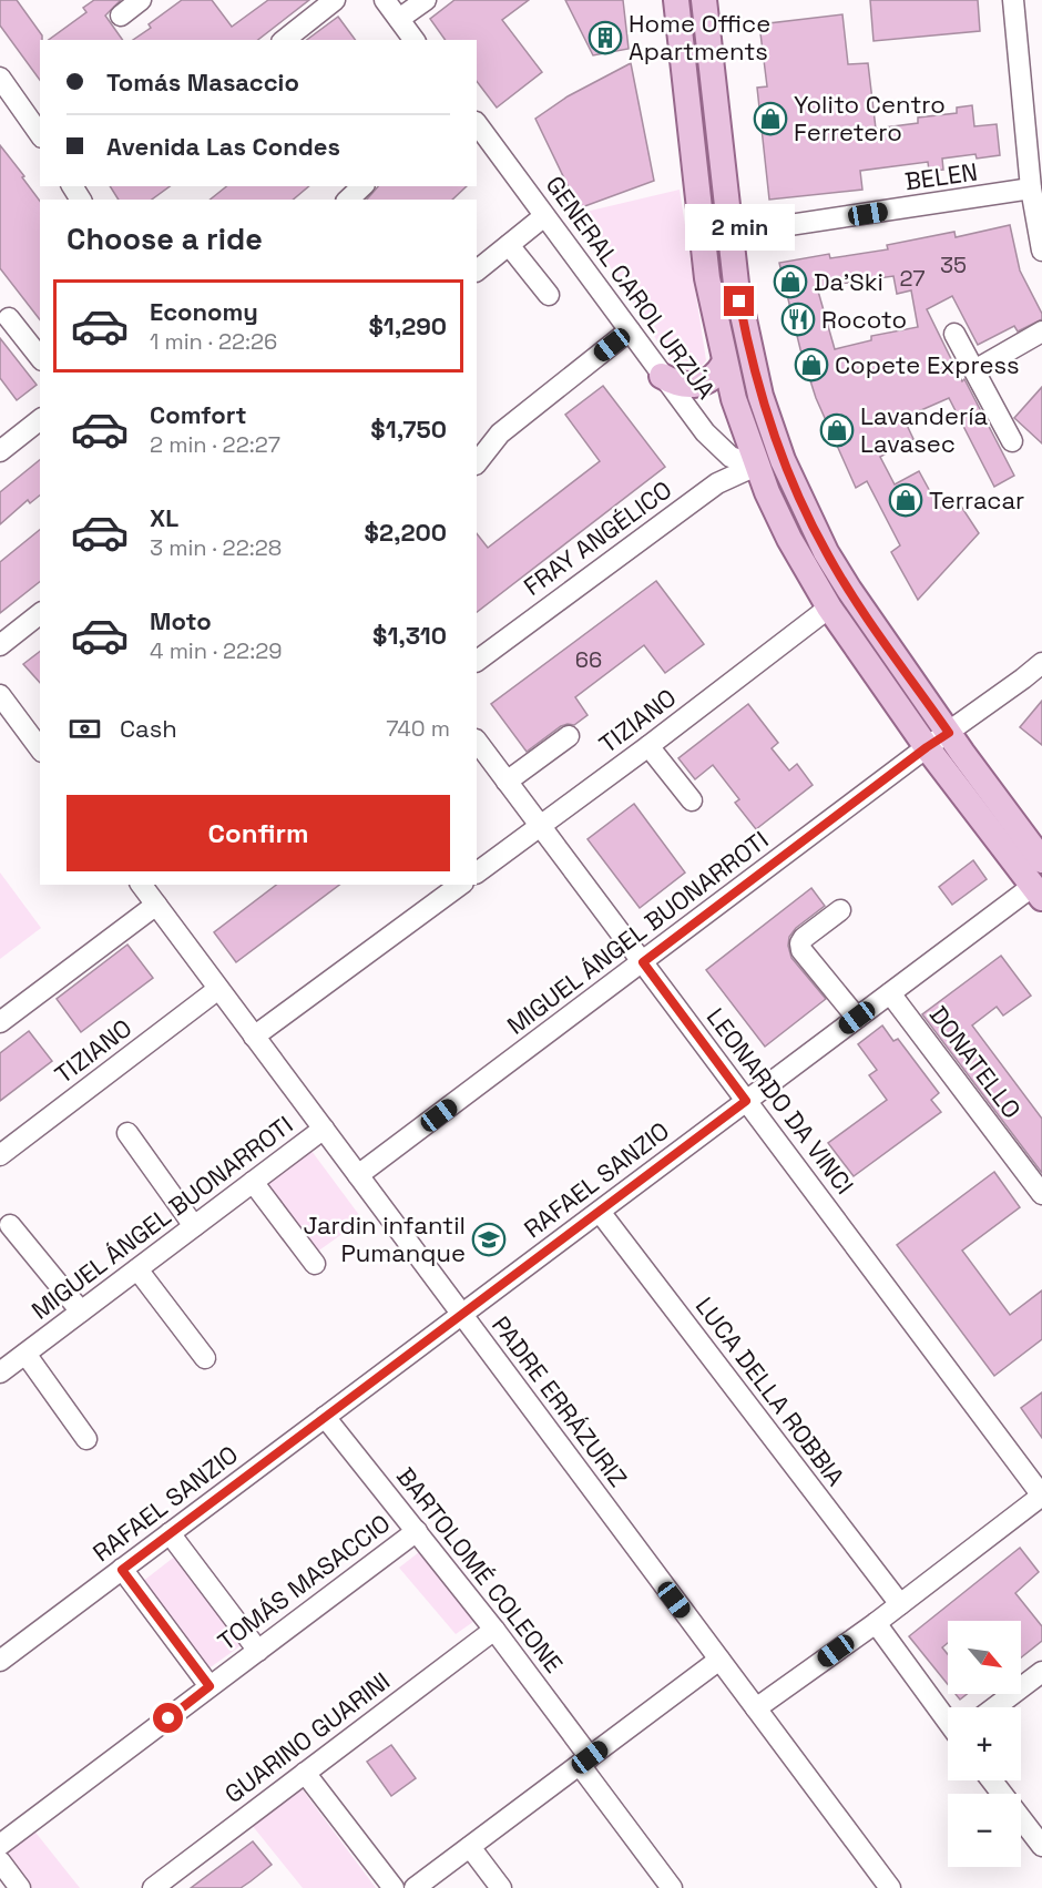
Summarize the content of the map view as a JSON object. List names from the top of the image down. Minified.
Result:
{"streets":{"street":["BELEN","GENERAL CAROL URZÚA","FRAY ANGÉLICO","TIZIANO","MIGUEL ÁNGEL BUONARROTI","DONATELLO","LEONARDO DA VINCI","RAFAEL SANZIO","LUCA DELLA ROBBIA","PADRE ERRÁZURIZ","BARTOLOMÉ COLEONE","TOMÁS MASACCIO","GUARINO GUARINI"]},"crossings":[["GENERAL CAROL URZÚA","FRAY ANGÉLICO"],["TIZIANO","LEONARDO DA VINCI"],["TIZIANO","PADRE ERRÁZURIZ"],["MIGUEL ÁNGEL BUONARROTI","LEONARDO DA VINCI"],["MIGUEL ÁNGEL BUONARROTI","PADRE ERRÁZURIZ"],["DONATELLO","RAFAEL SANZIO"],["LEONARDO DA VINCI","RAFAEL SANZIO"],["RAFAEL SANZIO","LUCA DELLA ROBBIA"],["RAFAEL SANZIO","PADRE ERRÁZURIZ"],["RAFAEL SANZIO","BARTOLOMÉ COLEONE"],["BARTOLOMÉ COLEONE","TOMÁS MASACCIO"],["BARTOLOMÉ COLEONE","GUARINO GUARINI"]],"places":{"building":["Home Office Apartments"],"shop":["Yolito Centro Ferretero","Da'Ski","Copete Express","Lavandería Lavasec","Terracar"],"restaurant":["Rocoto"],"school or university":["Jardin infantil Pumanque"]},"house_numbers":["35","27","66"],"north":"bottom right","page":{"banner":["Tomás Masaccio","Avenida Las Condes"],"heading":"Choose a ride","bubble":"2 min","list":[{"name":"Economy","note":"1 min · 22:26","value":"$1,290"},{"name":"Comfort","note":"2 min · 22:27","value":"$1,750"},{"name":"XL","note":"3 min · 22:28","value":"$2,200"},{"name":"Moto","note":"4 min · 22:29","value":"$1,310"}],"pay":["Cash","740 m"],"buttons":"Confirm","map_buttons":["+","−"]}}
